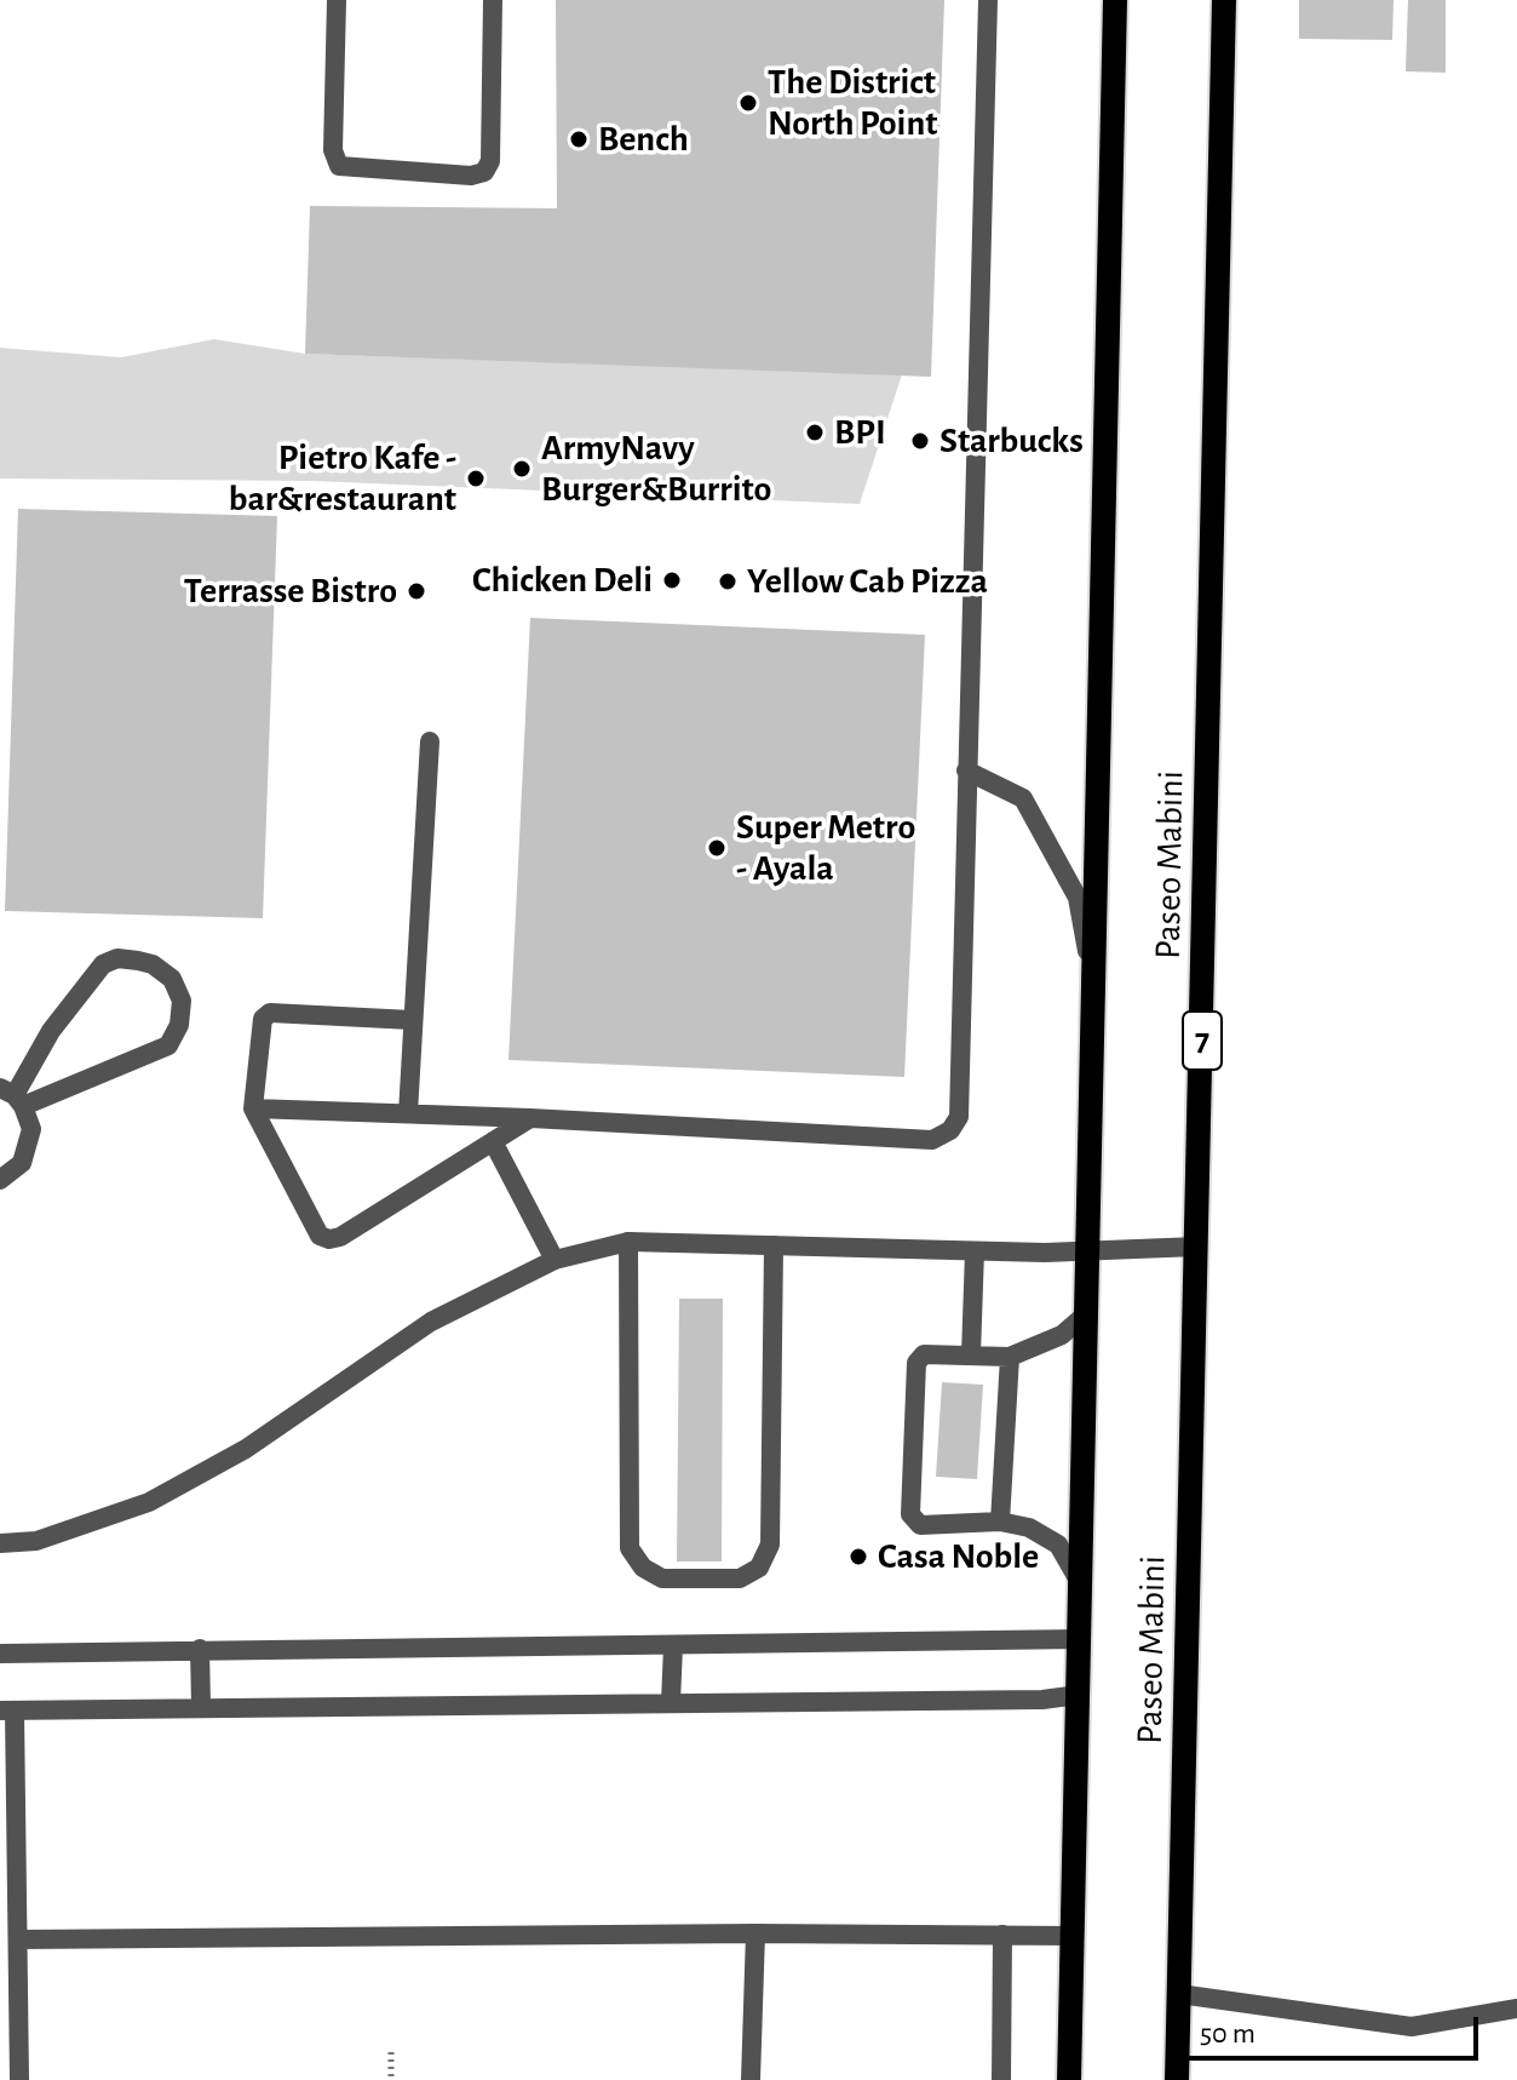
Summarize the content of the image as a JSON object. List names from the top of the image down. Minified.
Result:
{"streets":{"main road":["Paseo Mabini","7"]},"places":["The District North Point","Bench","BPI","Starbucks","ArmyNavy Burger&Burrito","Pietro Kafe - bar&restaurant","Chicken Deli","Yellow Cab Pizza","Terrasse Bistro","Super Metro - Ayala","Casa Noble"],"scale_bar":"50 m"}
